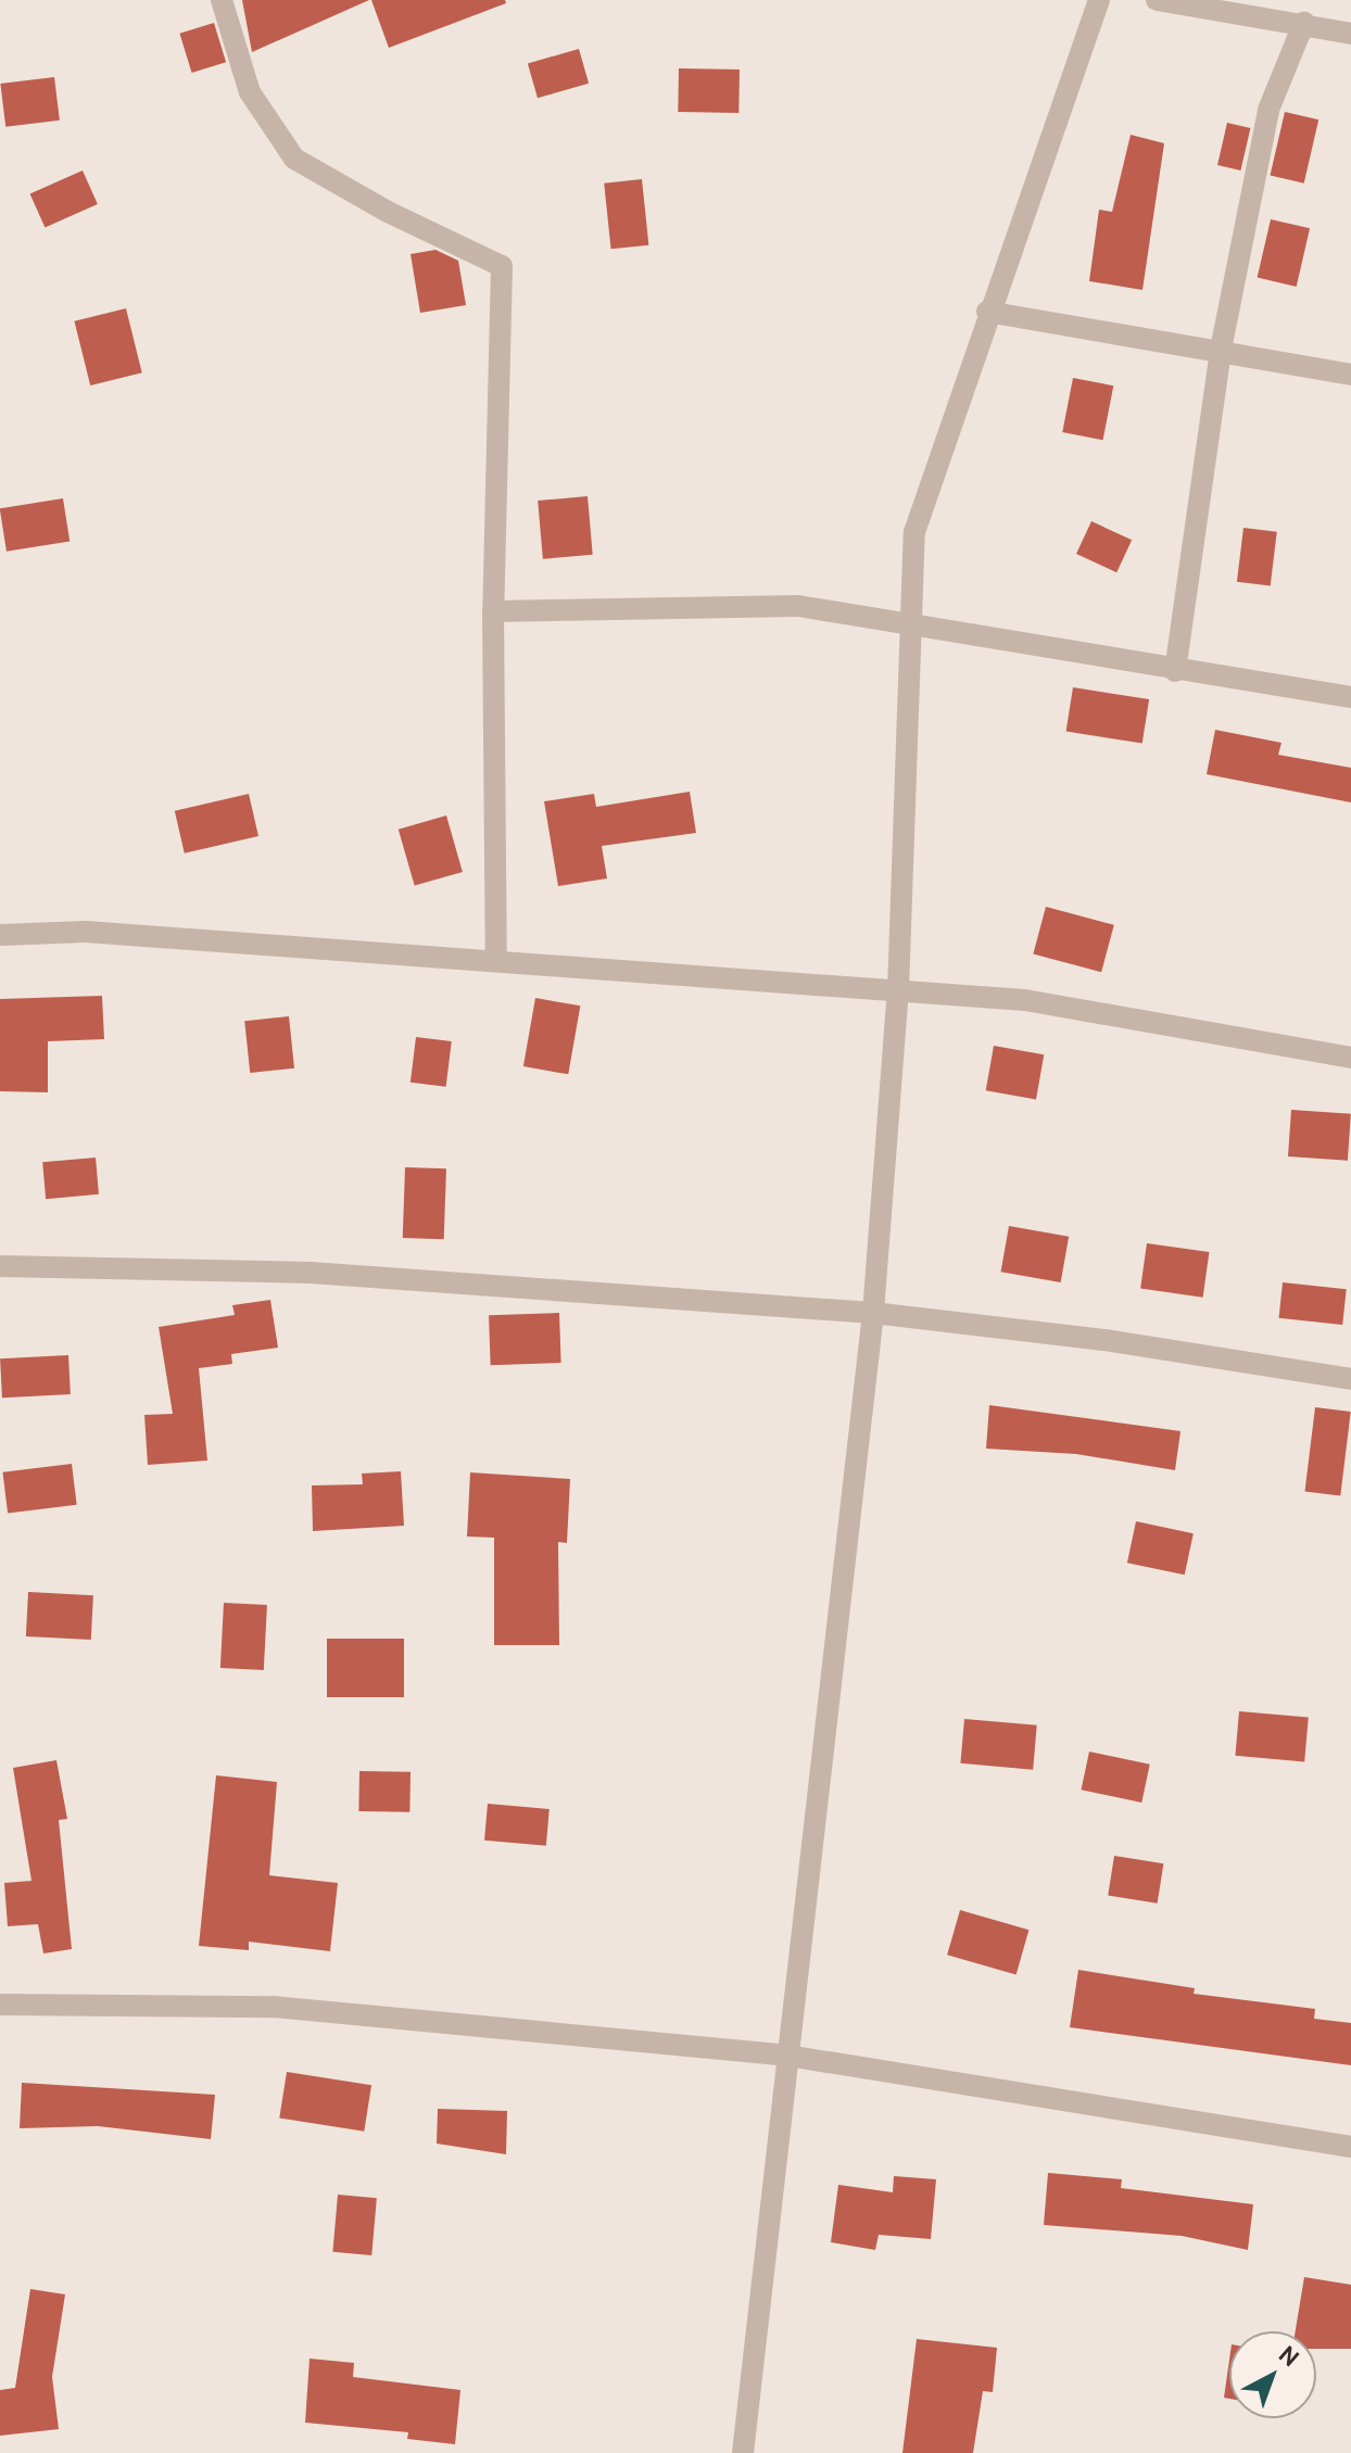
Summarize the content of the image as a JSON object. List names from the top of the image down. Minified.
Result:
{"north":"top right"}
